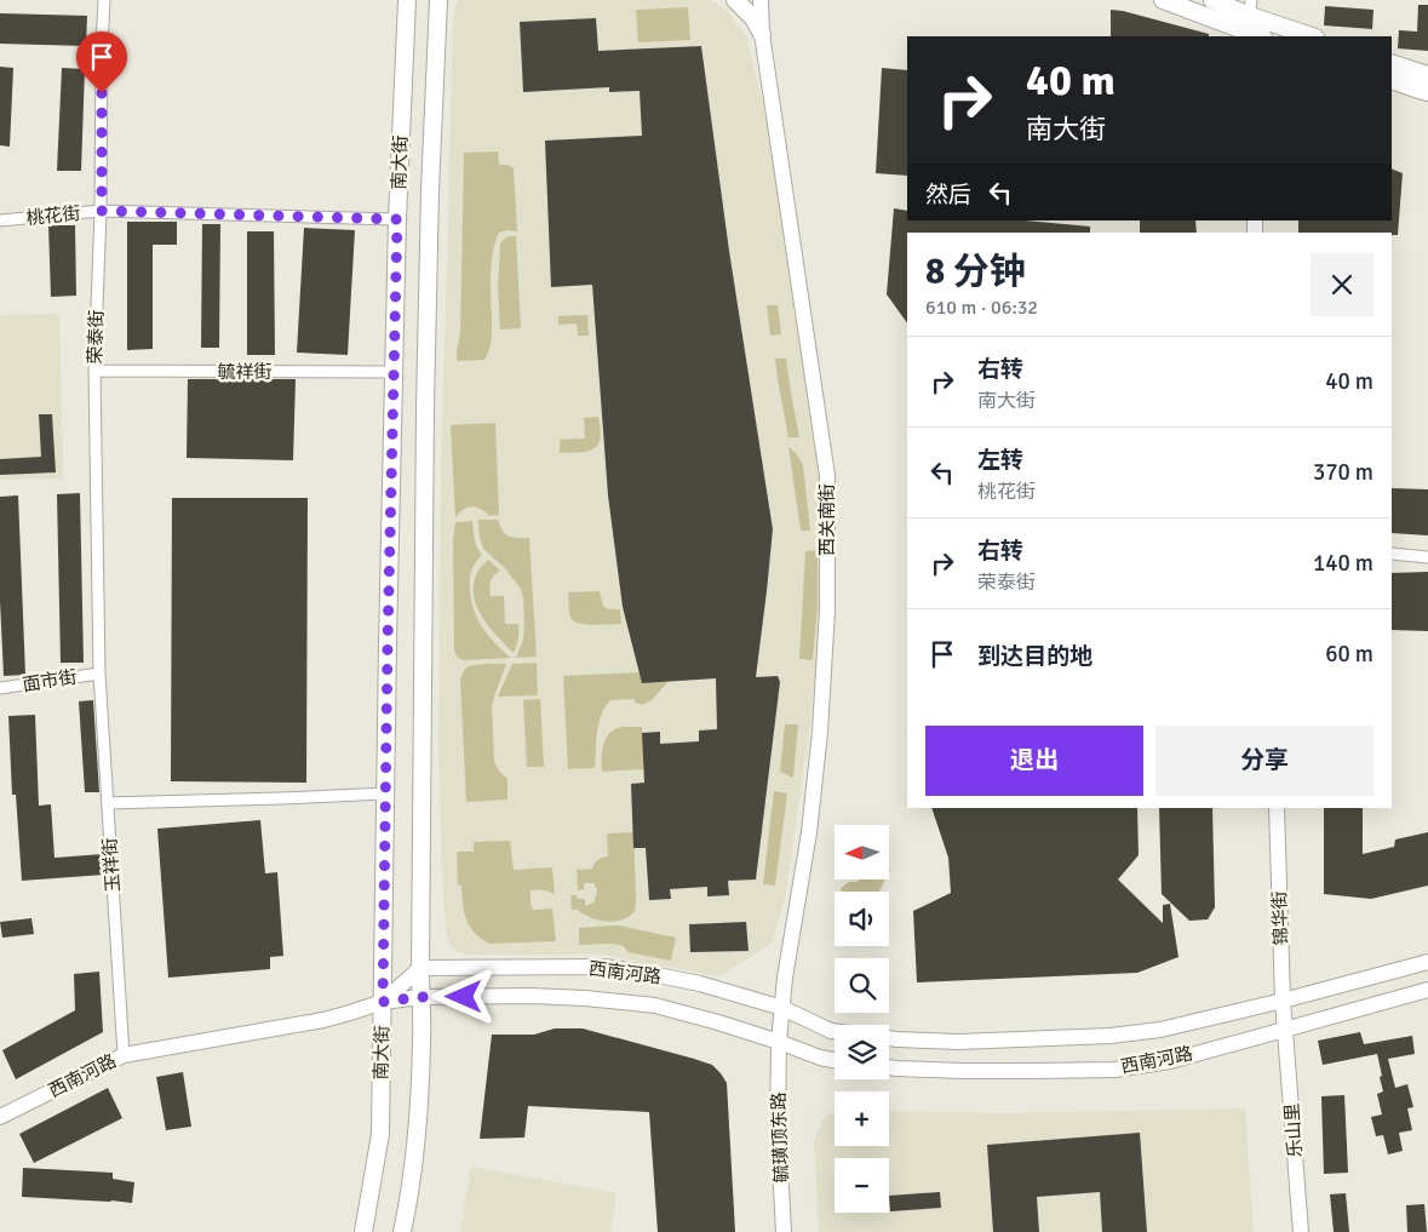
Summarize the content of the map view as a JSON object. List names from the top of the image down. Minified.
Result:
{"streets":{"main road":["南大街","西关南街","锦华街","西南河路","乐山里","毓璜顶东路"],"street":["桃花街","荣泰街","毓祥街","面市街","玉祥街"]},"crossings":[["南大街","桃花街"],["南大街","毓祥街"],["南大街","西南河路"],["桃花街","荣泰街"],["荣泰街","毓祥街"],["荣泰街","面市街"],["荣泰街","玉祥街"],["西关南街","西南河路"],["西关南街","毓璜顶东路"],["面市街","玉祥街"],["玉祥街","西南河路"],["锦华街","西南河路"],["锦华街","乐山里"],["西南河路","乐山里"],["西南河路","毓璜顶东路"]],"north":"left","page":{"turn":["40 m","南大街"],"then":"然后","heading":["8 分钟","610 m · 06:32"],"list":[{"name":"右转","note":"南大街","value":"40 m"},{"name":"左转","note":"桃花街","value":"370 m"},{"name":"右转","note":"荣泰街","value":"140 m"},{"name":"到达目的地","value":"60 m"}],"buttons":["退出","分享"],"map_buttons":["+","−"]}}
